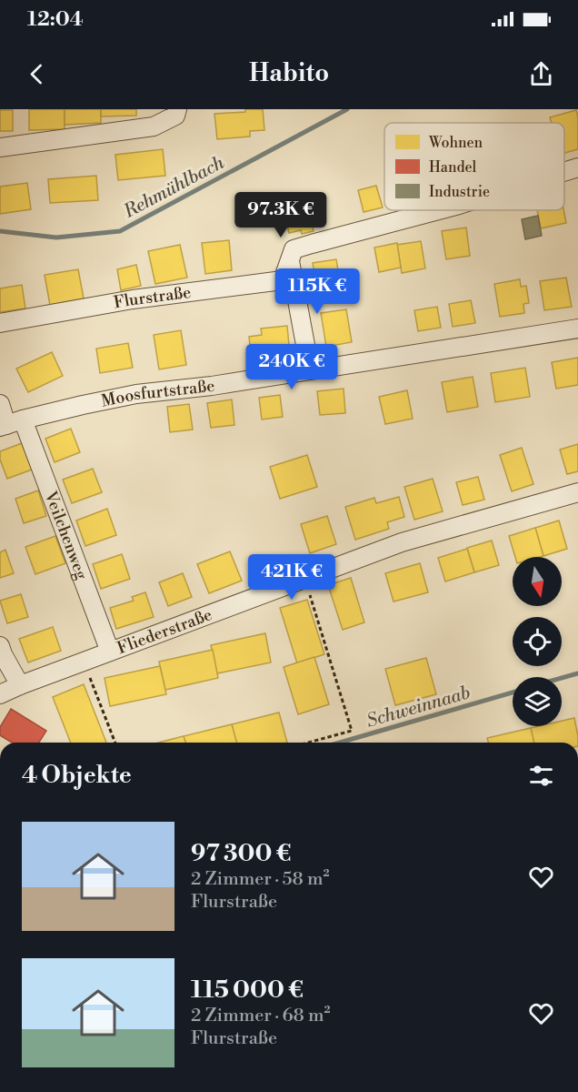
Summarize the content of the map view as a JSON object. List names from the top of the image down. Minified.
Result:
{"streets":{"street":["Flurstraße","Moosfurtstraße","Veilchenweg","Fliederstraße"]},"crossings":[["Moosfurtstraße","Veilchenweg"],["Veilchenweg","Fliederstraße"]],"water":["Rehmühlbach","Schweinnaab"],"legend":["Wohnen","Handel","Industrie"],"north":"bottom","page":{"status":"12:04","header":"Habito","price":["97.3K €","115K €","240K €","421K €"],"heading":"4 Objekte","list":[{"name":"97 300 €","note":"2 Zimmer · 58 m² · Flurstraße"},{"name":"115 000 €","note":"2 Zimmer · 68 m² · Flurstraße"}]}}
